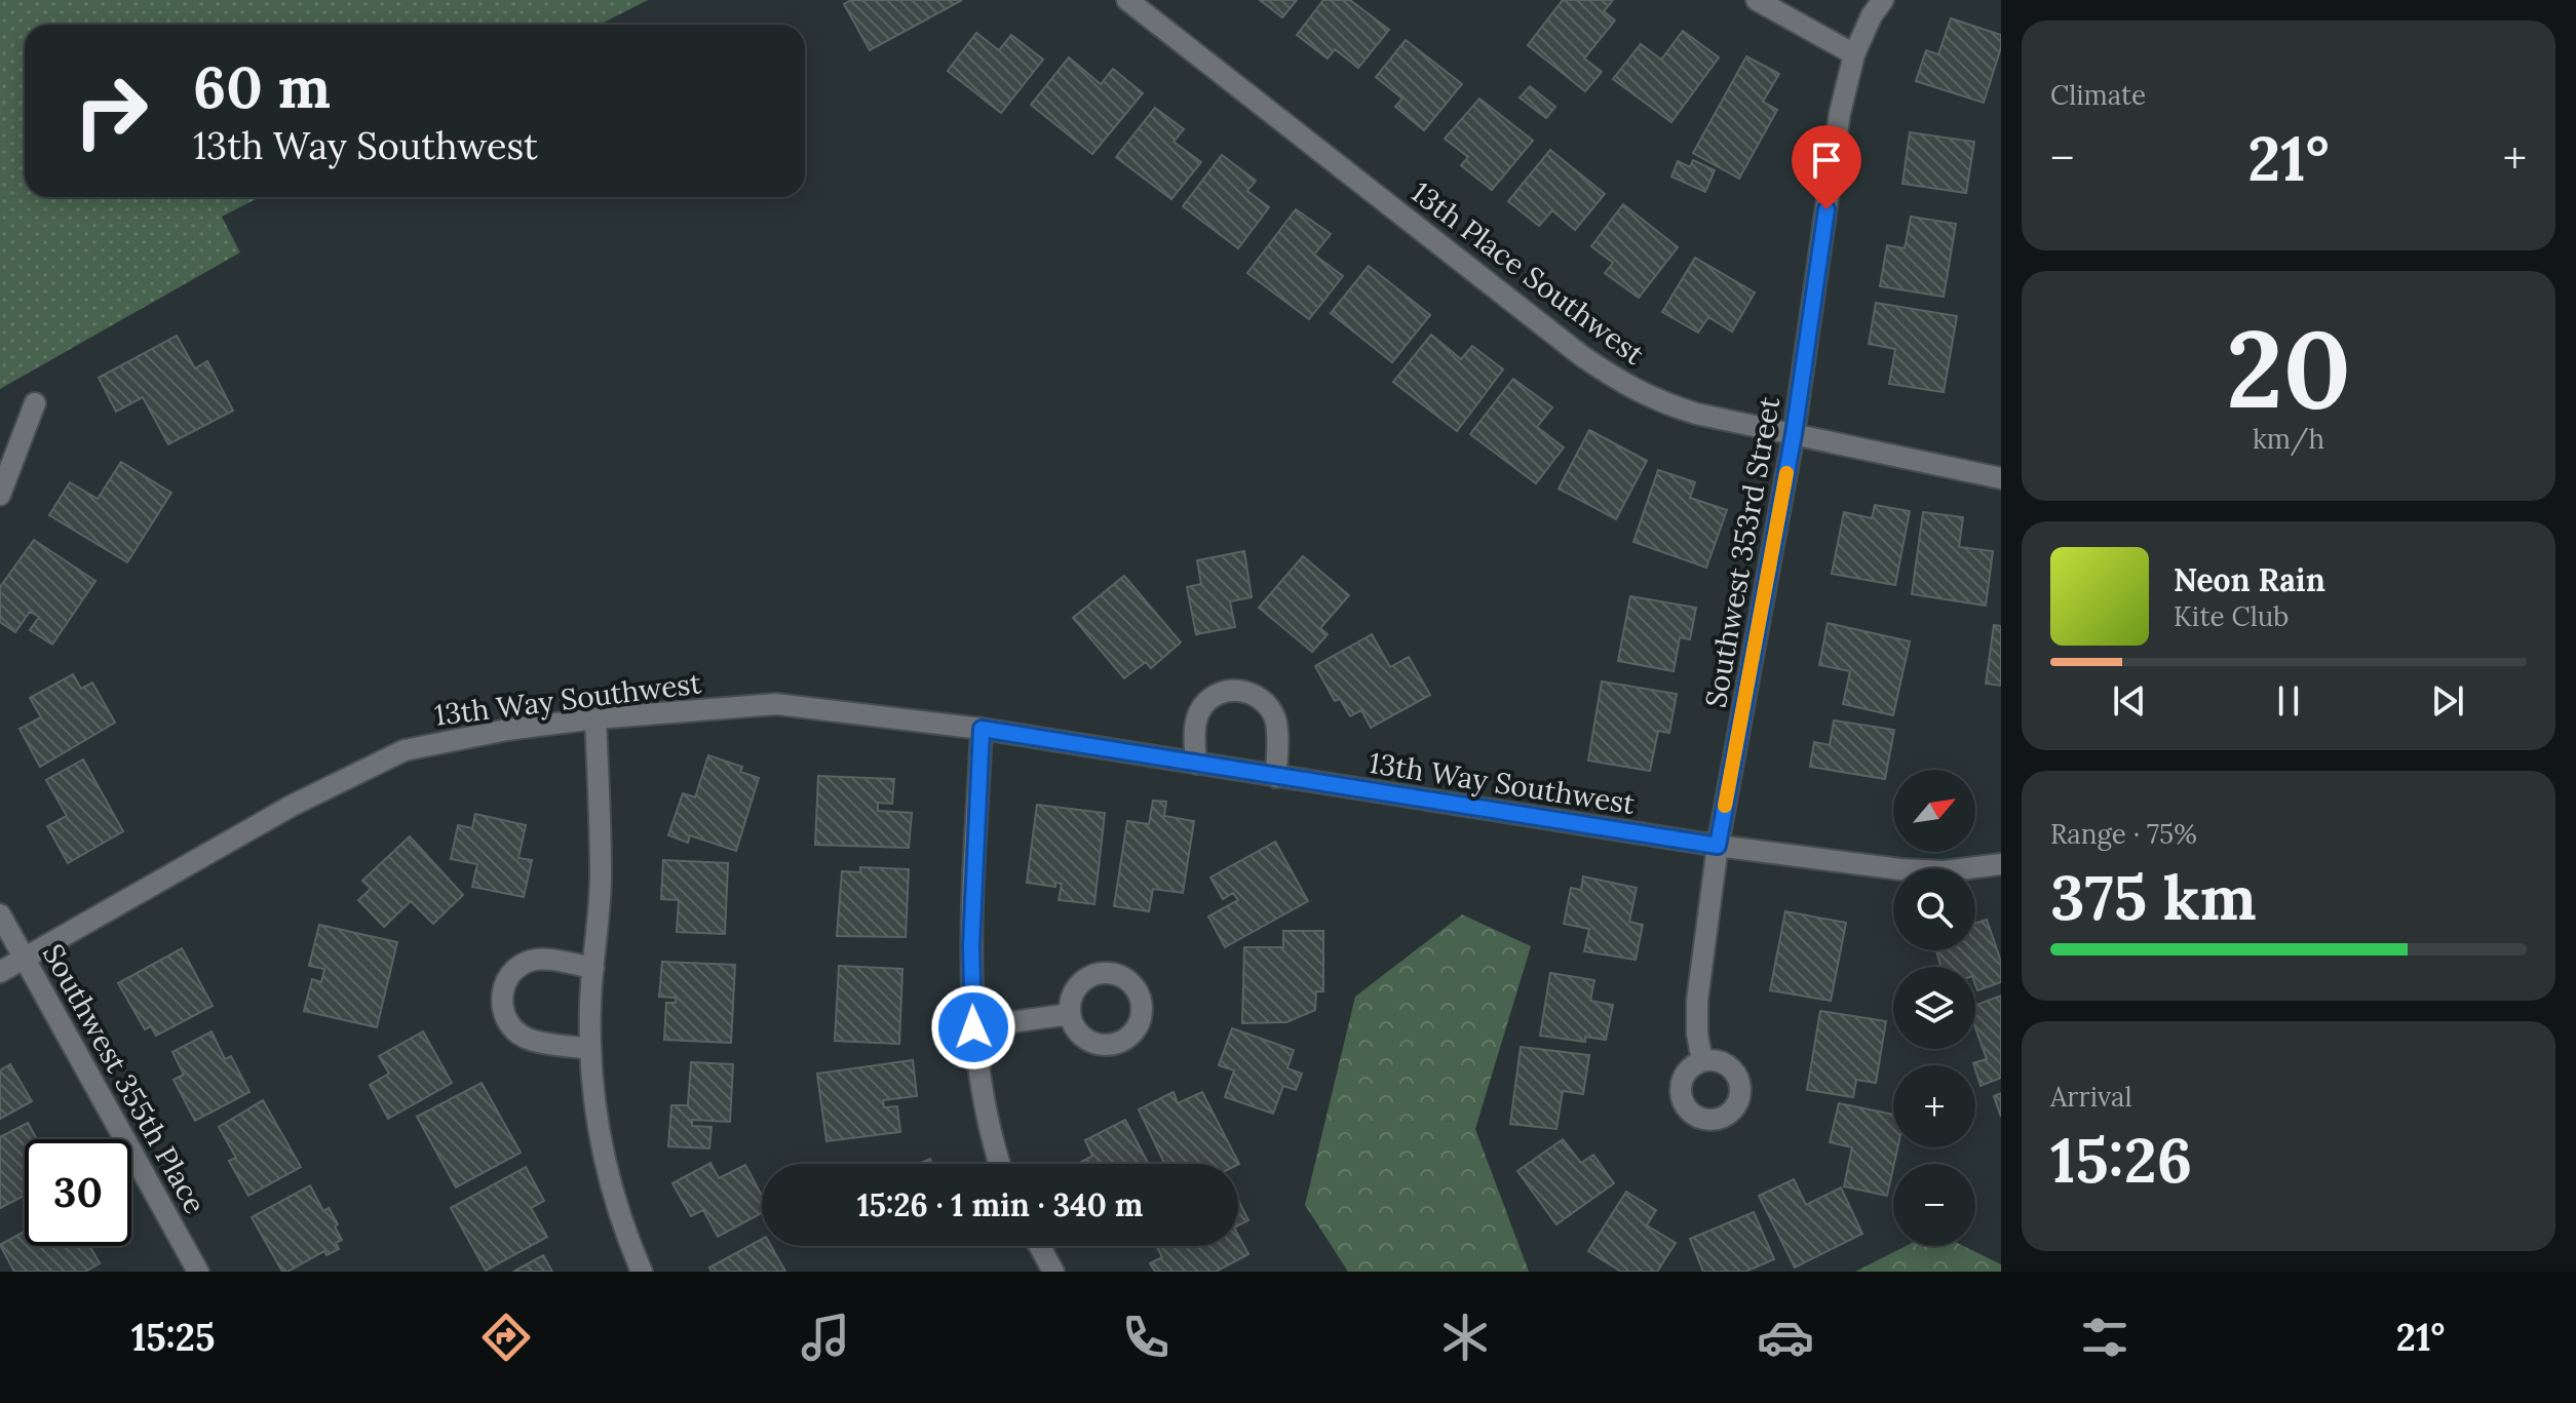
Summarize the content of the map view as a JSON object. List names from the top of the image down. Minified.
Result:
{"streets":{"street":["13th Place Southwest","Southwest 353rd Street","13th Way Southwest","Southwest 355th Place"]},"crossings":[["13th Place Southwest","Southwest 353rd Street"],["Southwest 353rd Street","13th Way Southwest"],["13th Way Southwest","Southwest 355th Place"]],"north":"top right","page":{"tile":["Climate",["20","km/h"],["Range · 75%","375 km"],["Arrival","15:26"]],"turn":["60 m","13th Way Southwest"],"heat":["−","21°","+"],"song":["Neon Rain","Kite Club"],"map_buttons":["+","−"],"limit":"30","trip":"15:26 · 1 min · 340 m","tabs":["15:25","21°"]}}
